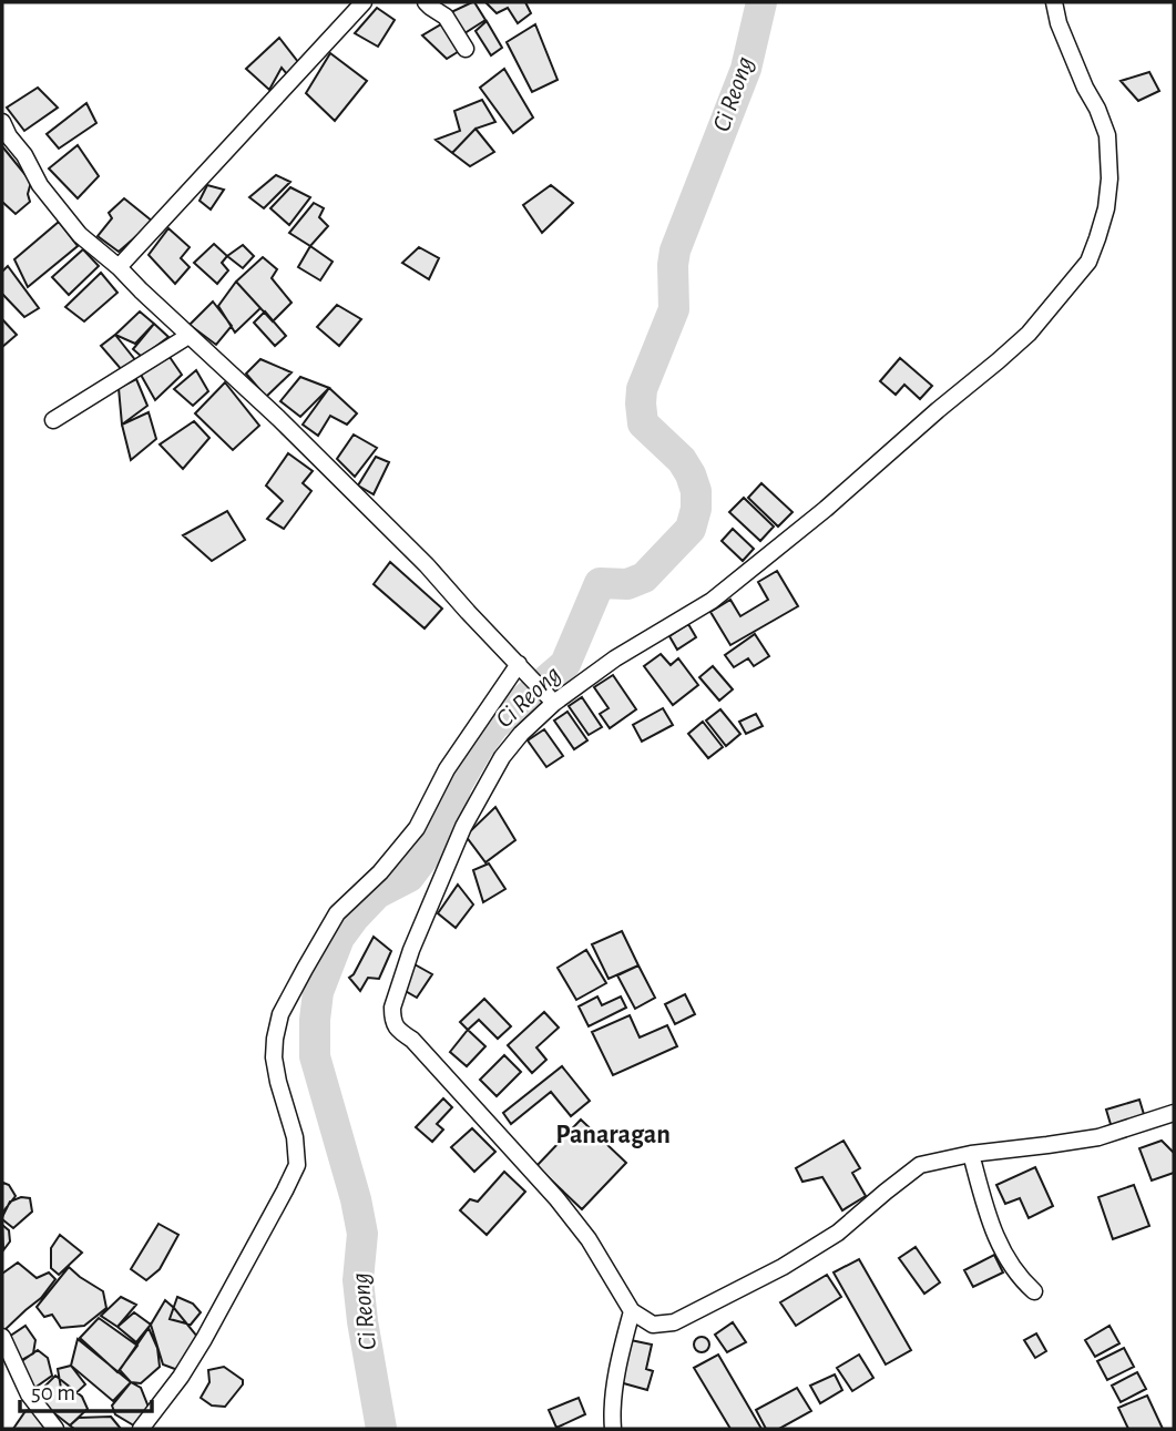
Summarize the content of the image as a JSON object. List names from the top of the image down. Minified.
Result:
{"districts":["Panaragan"],"water":["Ci Reong"],"scale_bar":"50 m"}
